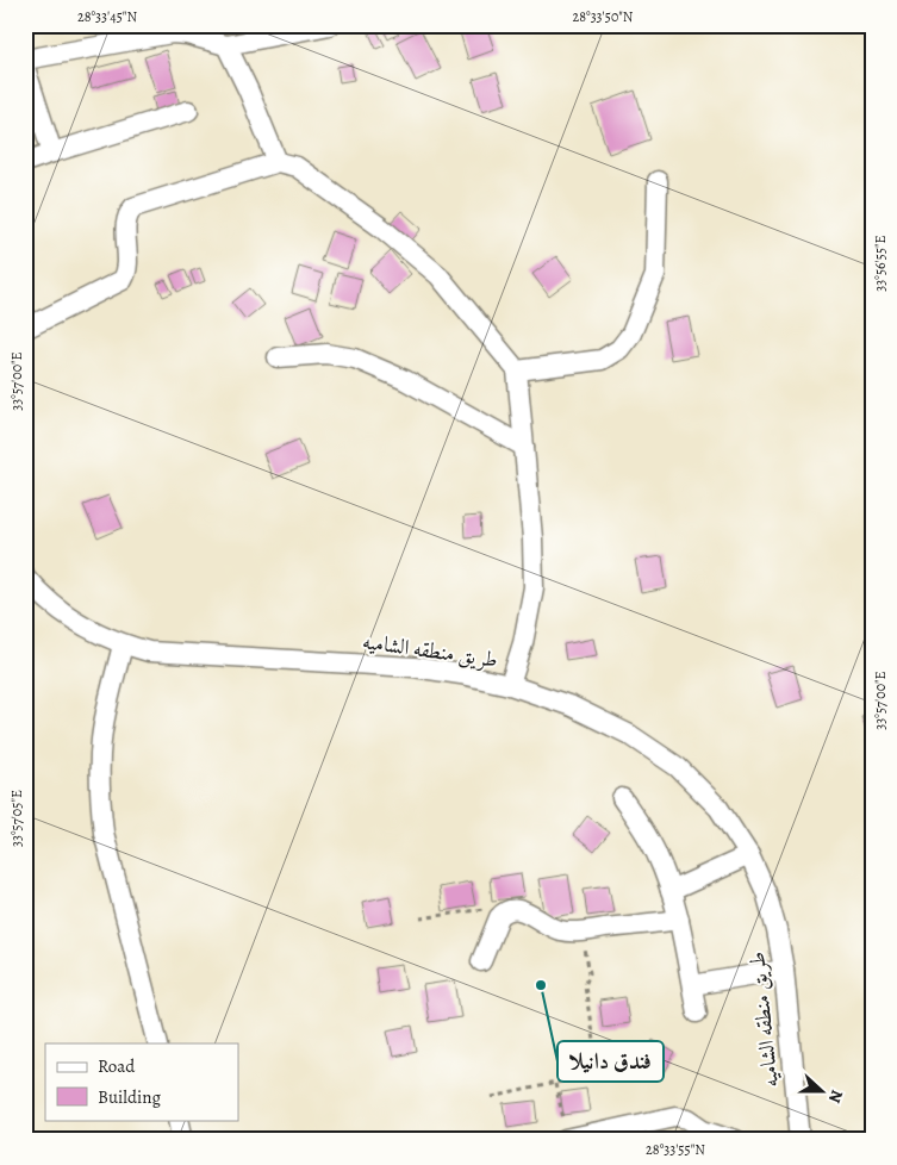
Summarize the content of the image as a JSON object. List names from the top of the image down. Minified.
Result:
{"streets":{"street":["طريق منطقه الشاميه"]},"places":["فندق دانيلا"],"legend":["Road","Building"],"north":"right","coordinates":["28°33'45\"N","28°33'50\"N","33°56'55\"E","33°57'00\"E","33°57'05\"E","28°33'55\"N"]}
